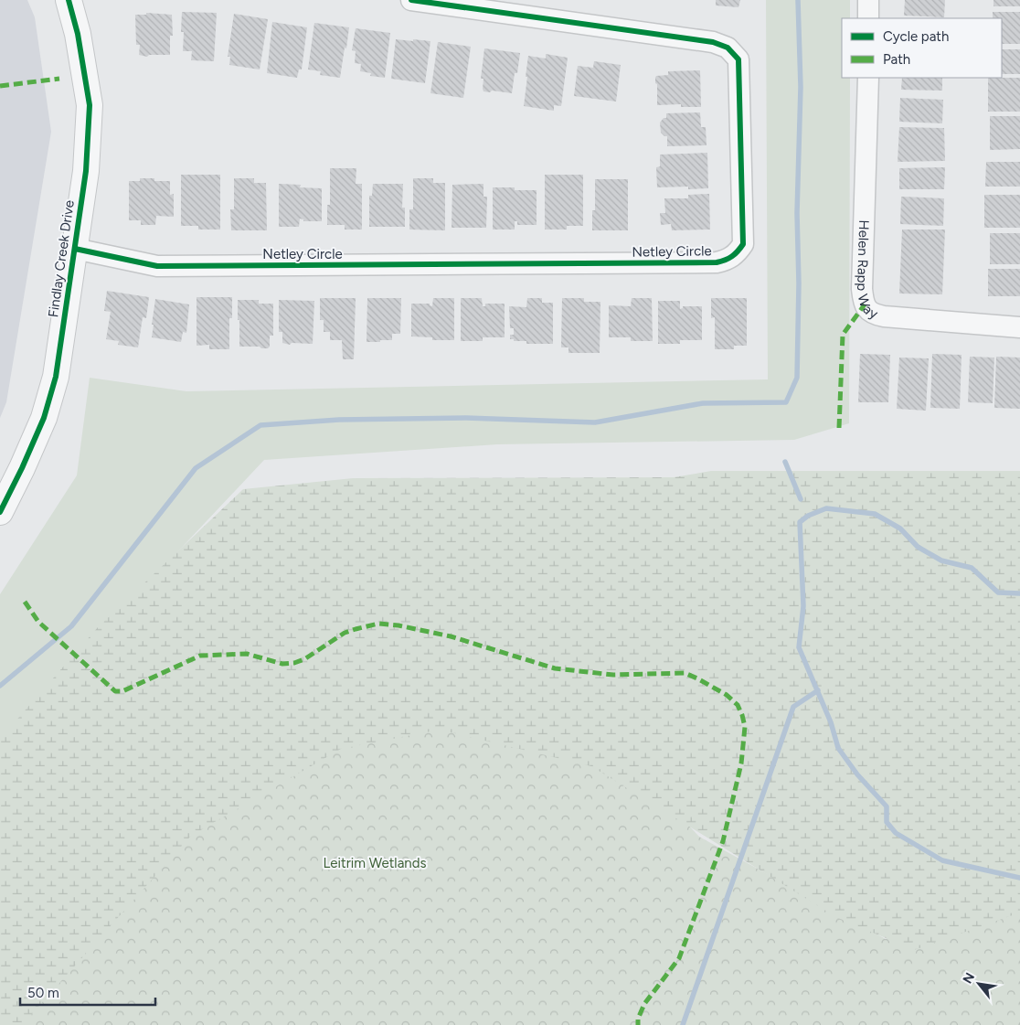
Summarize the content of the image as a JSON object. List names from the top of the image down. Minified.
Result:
{"streets":{"street":["Netley Circle","Findlay Creek Drive","Helen Rapp Way"]},"crossings":[["Netley Circle","Findlay Creek Drive"]],"parks":["Leitrim Wetlands"],"legend":["Cycle path","Path"],"scale_bar":"50 m","north":"top left"}
